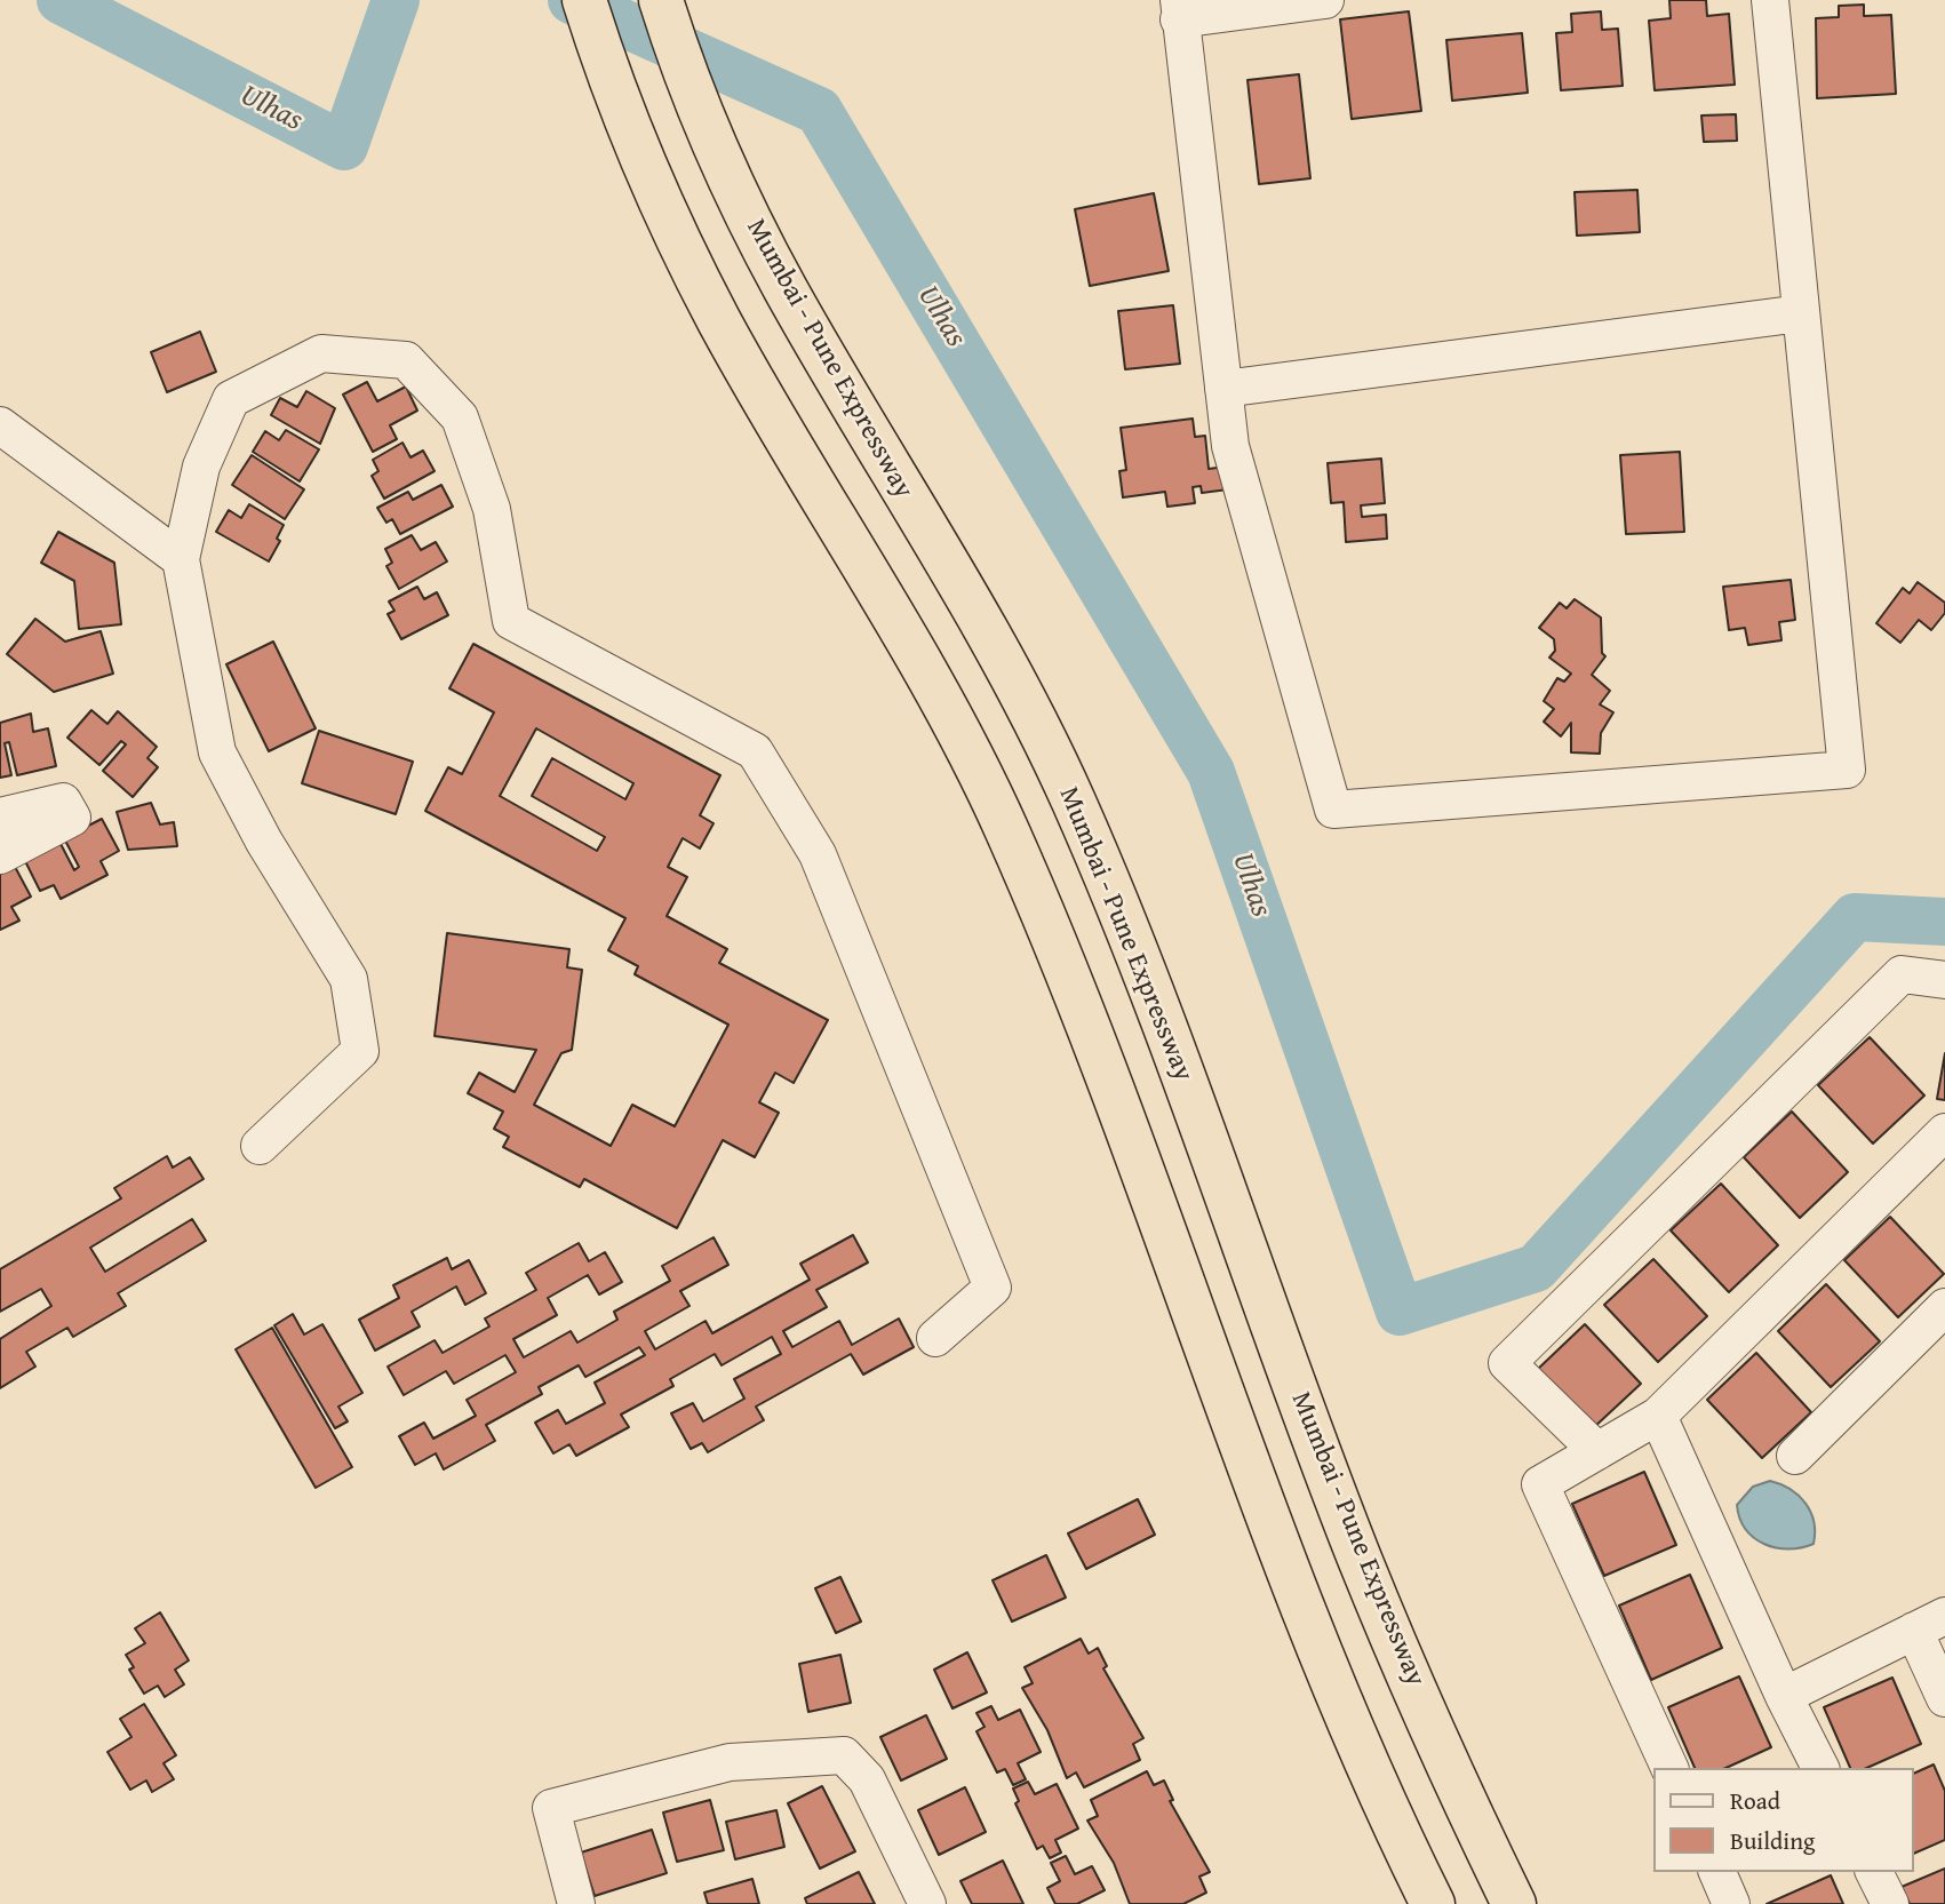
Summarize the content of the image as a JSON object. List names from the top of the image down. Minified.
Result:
{"streets":{"highway":["Mumbai - Pune Expressway"]},"water":["Ulhas"],"legend":["Road","Building"]}
